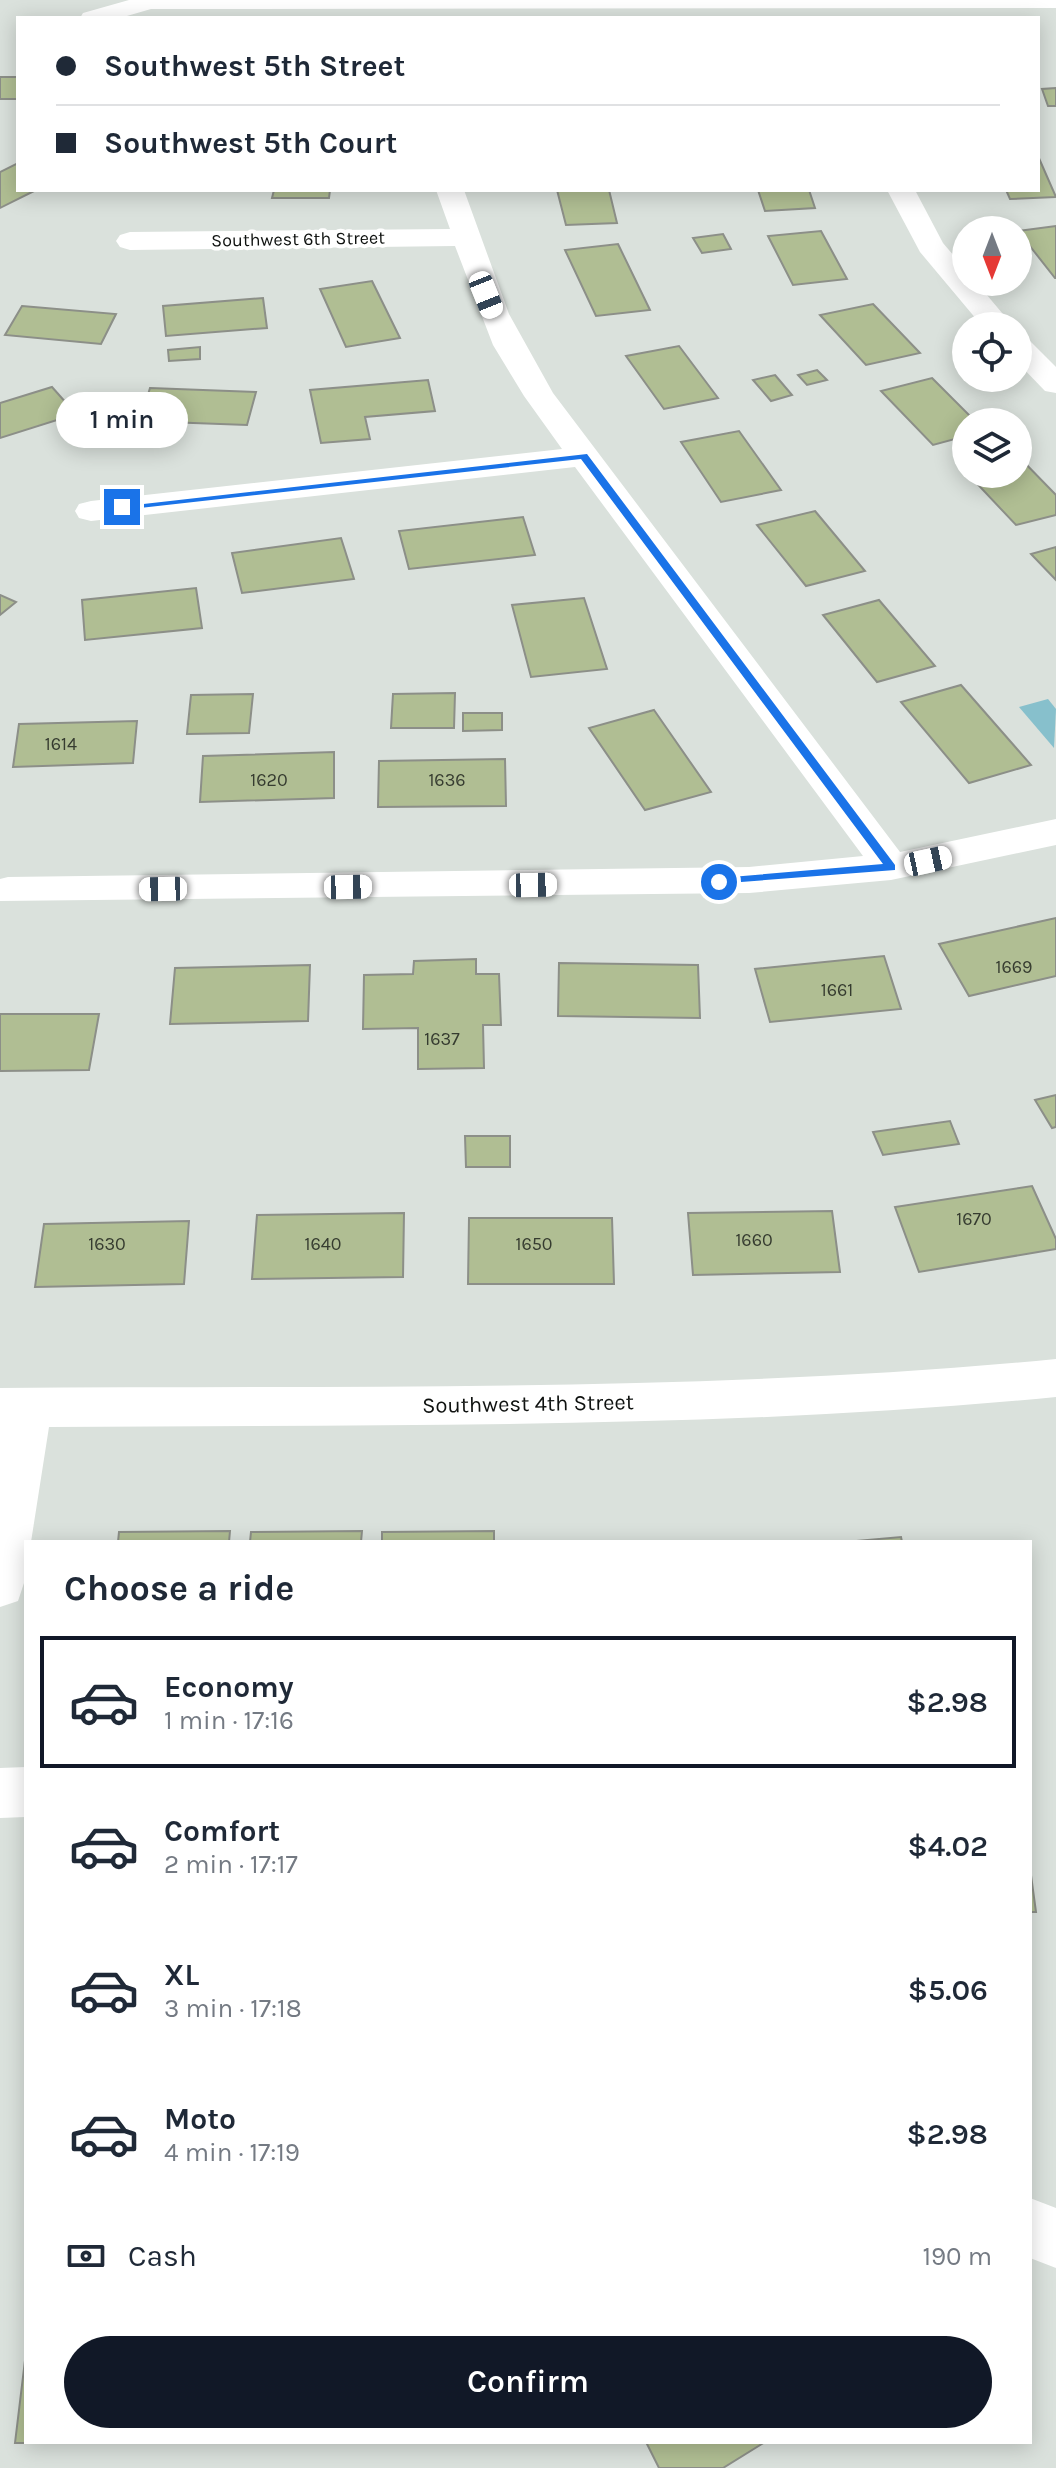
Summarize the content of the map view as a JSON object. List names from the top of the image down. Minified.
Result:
{"streets":{"street":["Southwest 6th Street","Southwest 4th Street"]},"house_numbers":["1614","1620","1636","1669","1661","1637","1670","1660","1630","1640","1650"],"north":"bottom","page":{"banner":["Southwest 5th Street","Southwest 5th Court"],"bubble":"1 min","heading":"Choose a ride","list":[{"name":"Economy","note":"1 min · 17:16","value":"$2.98"},{"name":"Comfort","note":"2 min · 17:17","value":"$4.02"},{"name":"XL","note":"3 min · 17:18","value":"$5.06"},{"name":"Moto","note":"4 min · 17:19","value":"$2.98"}],"pay":["Cash","190 m"],"buttons":"Confirm"}}
